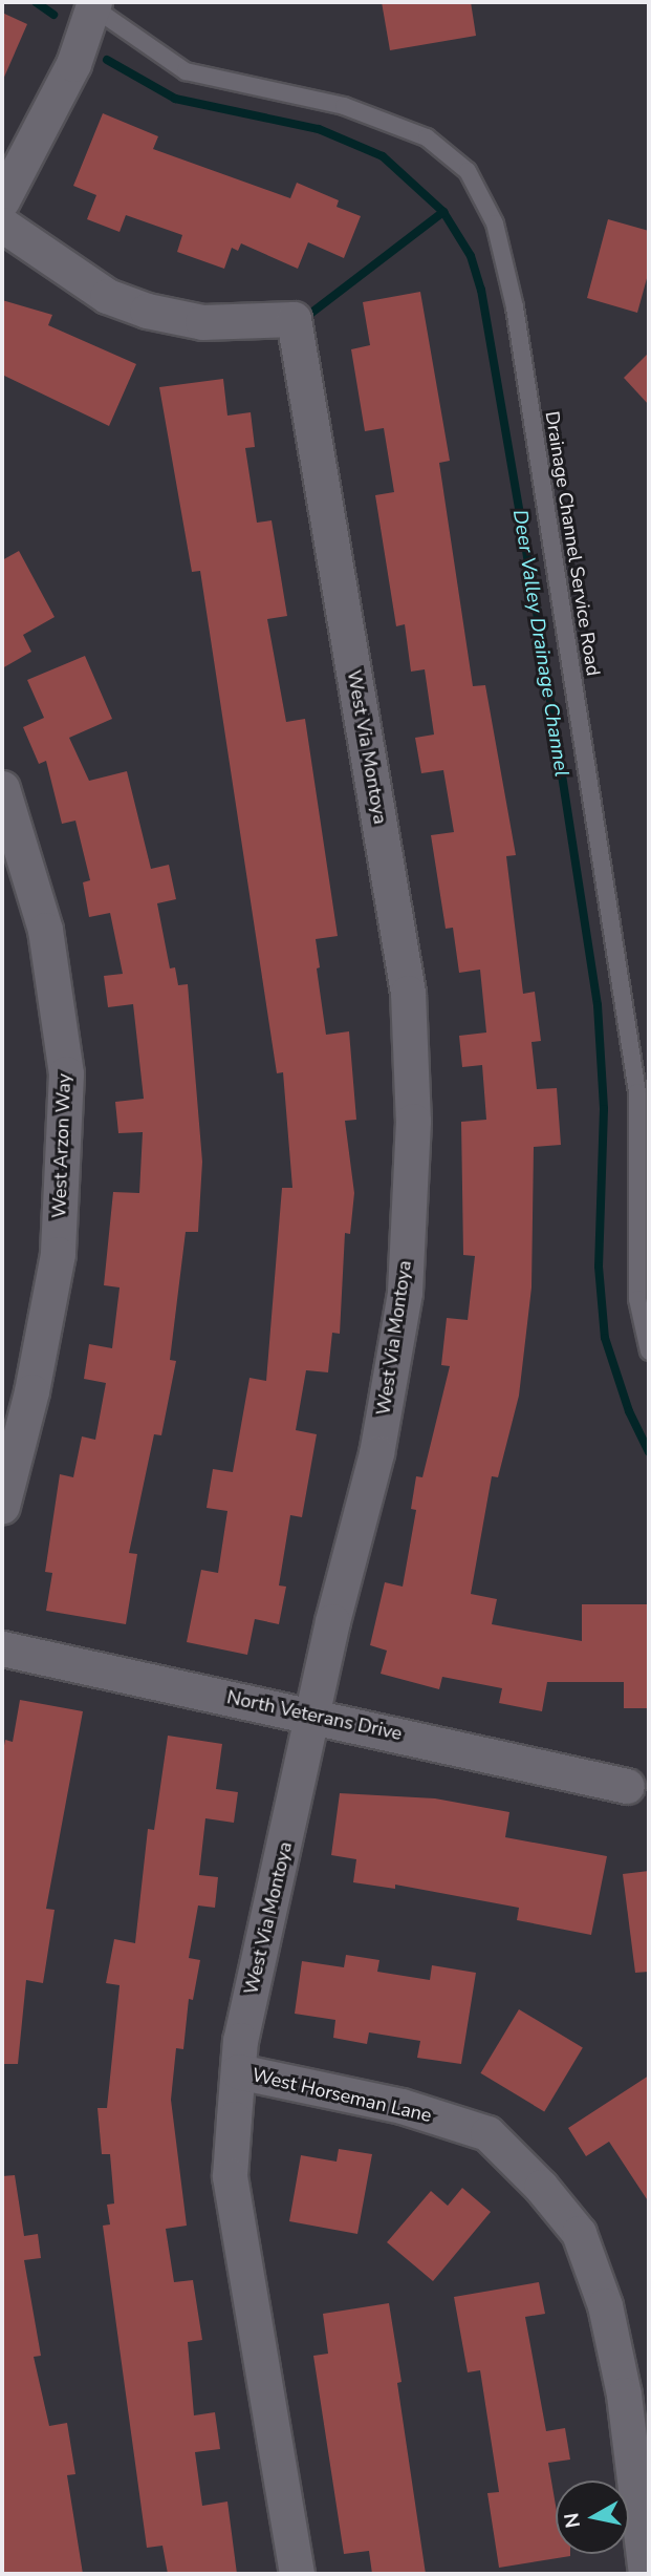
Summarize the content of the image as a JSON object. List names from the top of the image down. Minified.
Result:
{"streets":{"street":["West Via Montoya","West Arzon Way","North Veterans Drive","West Horseman Lane"],"lane":["Drainage Channel Service Road"]},"crossings":[["West Via Montoya","North Veterans Drive"],["West Via Montoya","West Horseman Lane"]],"water":["Deer Valley Drainage Channel"],"north":"left"}
